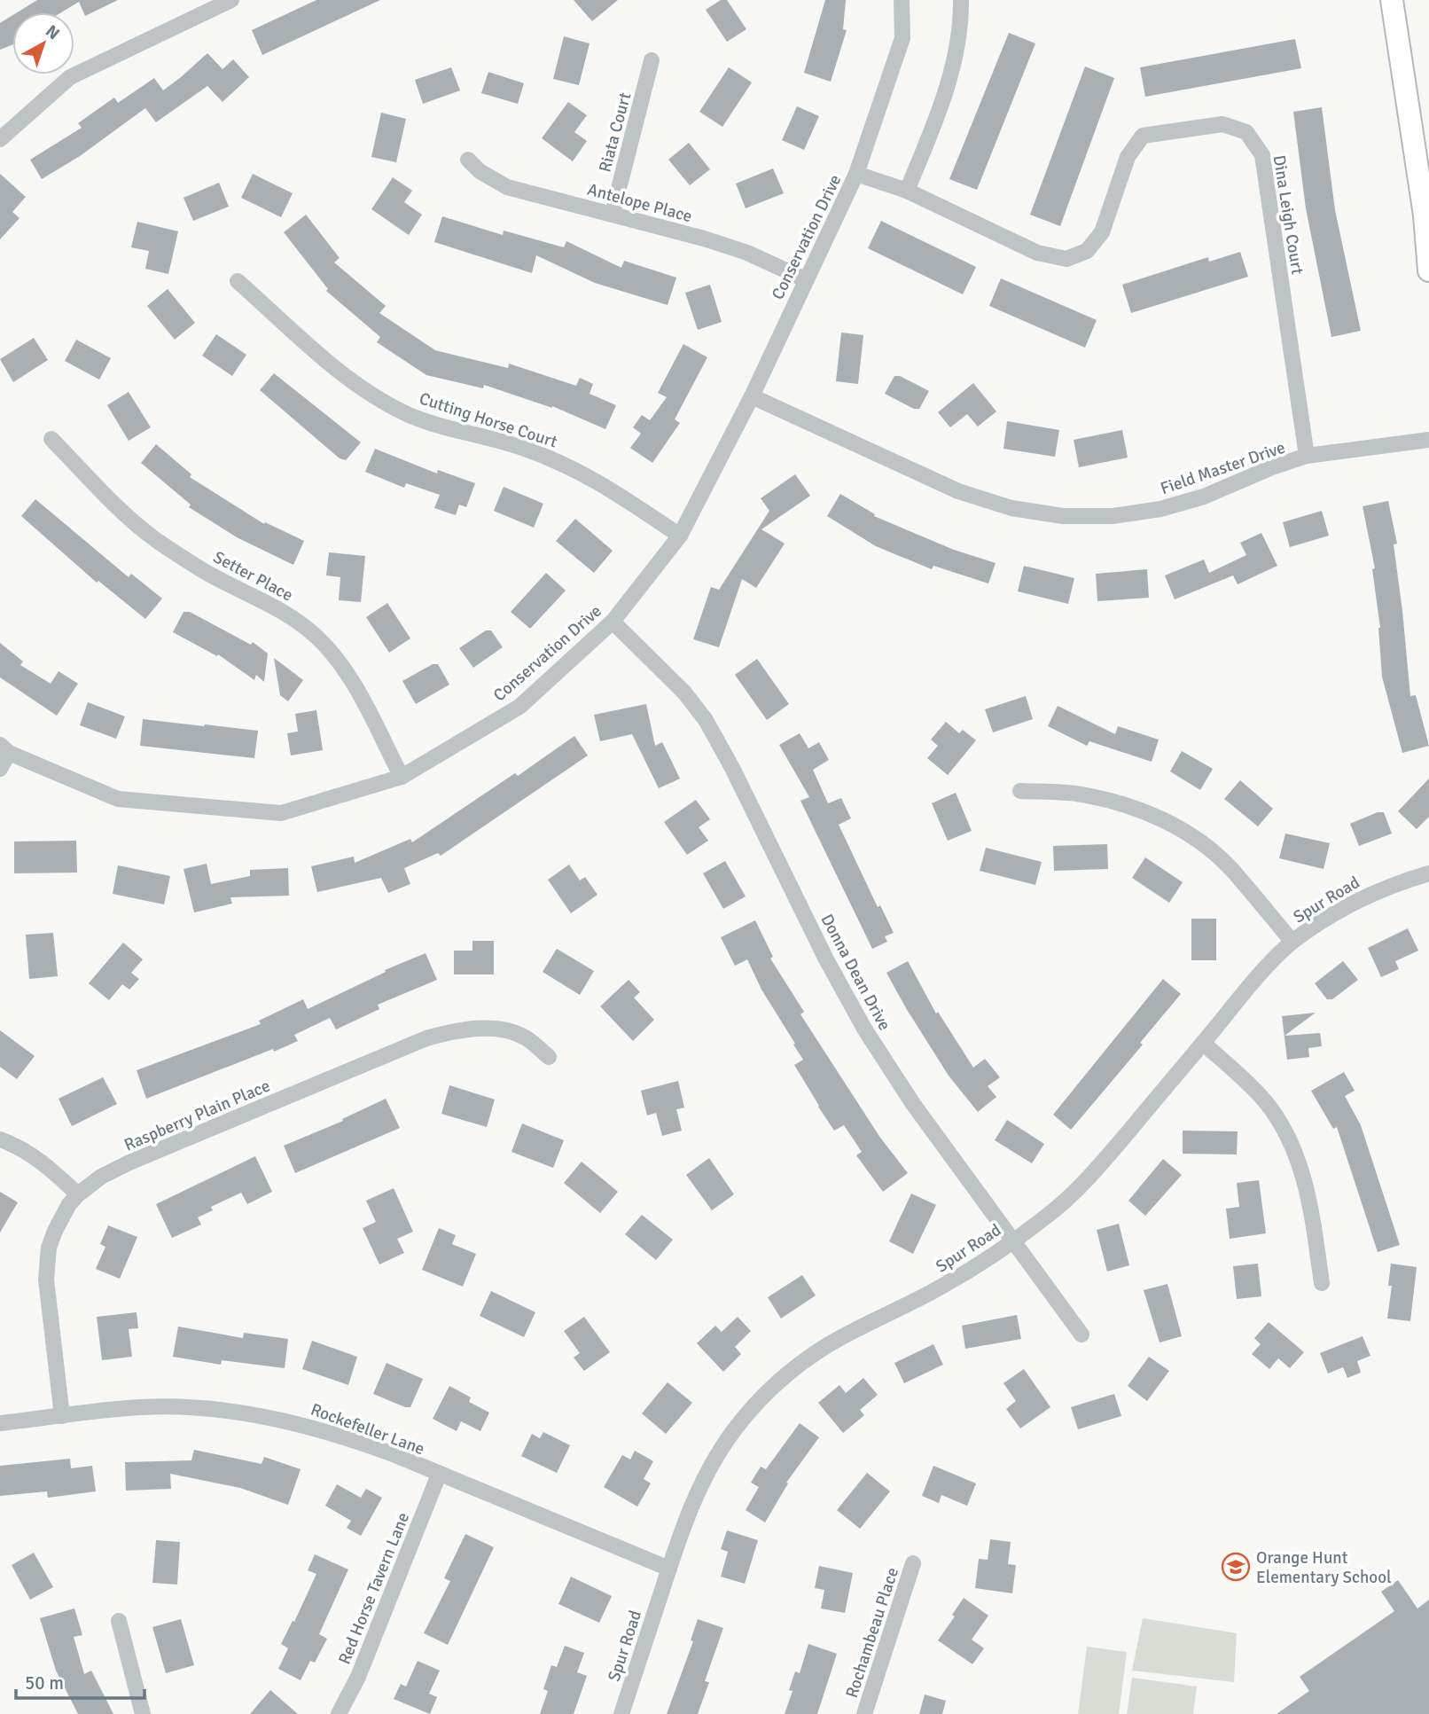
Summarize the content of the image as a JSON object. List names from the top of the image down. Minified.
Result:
{"streets":{"street":["Riata Court","Antelope Place","Dina Leigh Court","Conservation Drive","Cutting Horse Court","Field Master Drive","Setter Place","Spur Road","Donna Dean Drive","Raspberry Plain Place","Rockefeller Lane","Red Horse Tavern Lane","Rochambeau Place"]},"crossings":[["Riata Court","Antelope Place"],["Antelope Place","Conservation Drive"],["Dina Leigh Court","Conservation Drive"],["Dina Leigh Court","Field Master Drive"],["Conservation Drive","Cutting Horse Court"],["Conservation Drive","Field Master Drive"],["Conservation Drive","Setter Place"],["Conservation Drive","Donna Dean Drive"],["Spur Road","Donna Dean Drive"],["Spur Road","Rockefeller Lane"],["Raspberry Plain Place","Rockefeller Lane"],["Rockefeller Lane","Red Horse Tavern Lane"]],"places":{"school or university":["Orange Hunt Elementary School"]},"scale_bar":"50 m","north":"top right"}
